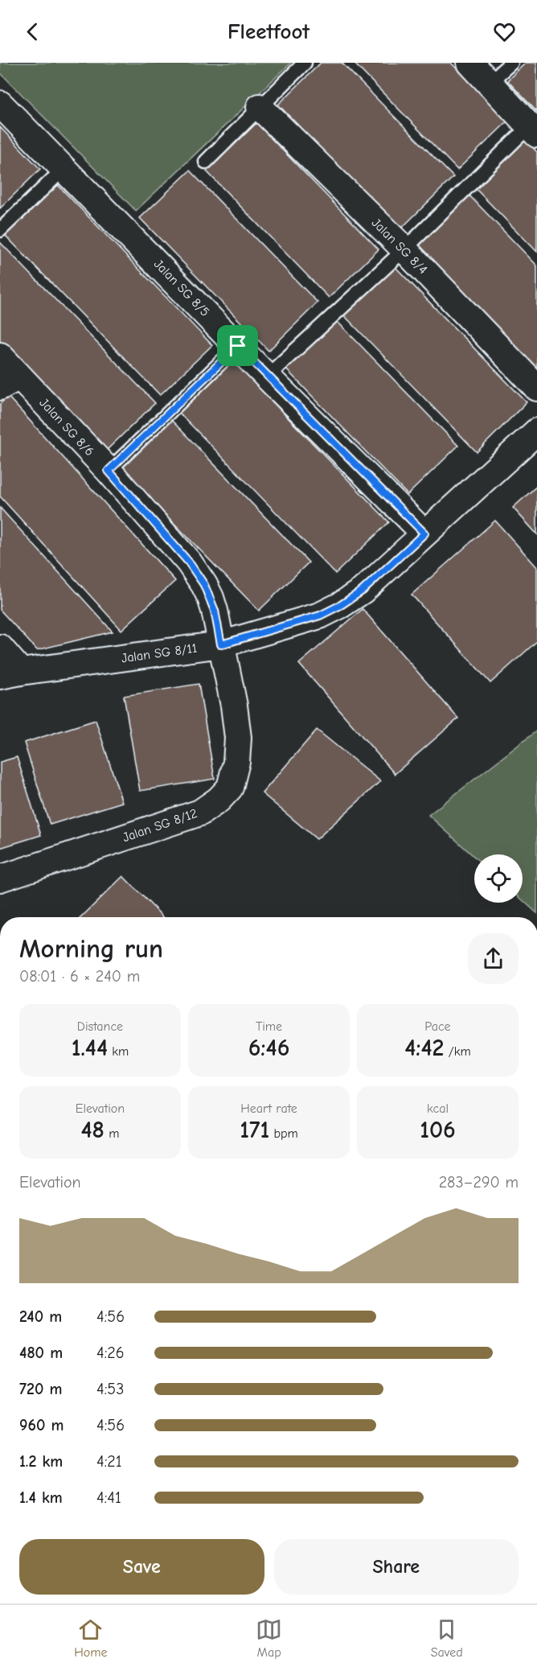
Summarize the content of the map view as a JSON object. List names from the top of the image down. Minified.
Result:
{"streets":{"street":["Jalan SG 8/4","Jalan SG 8/5","Jalan SG 8/6","Jalan SG 8/11","Jalan SG 8/12"]},"crossings":[["Jalan SG 8/5","Jalan SG 8/11"],["Jalan SG 8/6","Jalan SG 8/11"],["Jalan SG 8/6","Jalan SG 8/12"],["Jalan SG 8/11","Jalan SG 8/12"]],"page":{"header":"Fleetfoot","heading":["Morning run","08:01 · 6 × 240 m"],"stats":[["Distance","1.44 km"],["Time","6:46"],["Pace","4:42 /km"],["Elevation","48 m"],["Heart rate","171 bpm"],["kcal","106"]],"chart":["Elevation","283–290 m"],"list":[{"name":"240 m","note":"4:56"},{"name":"480 m","note":"4:26"},{"name":"720 m","note":"4:53"},{"name":"960 m","note":"4:56"},{"name":"1.2 km","note":"4:21"},{"name":"1.4 km","note":"4:41"}],"buttons":["Save","Share"],"tabs":["Home","Map","Saved"]}}
